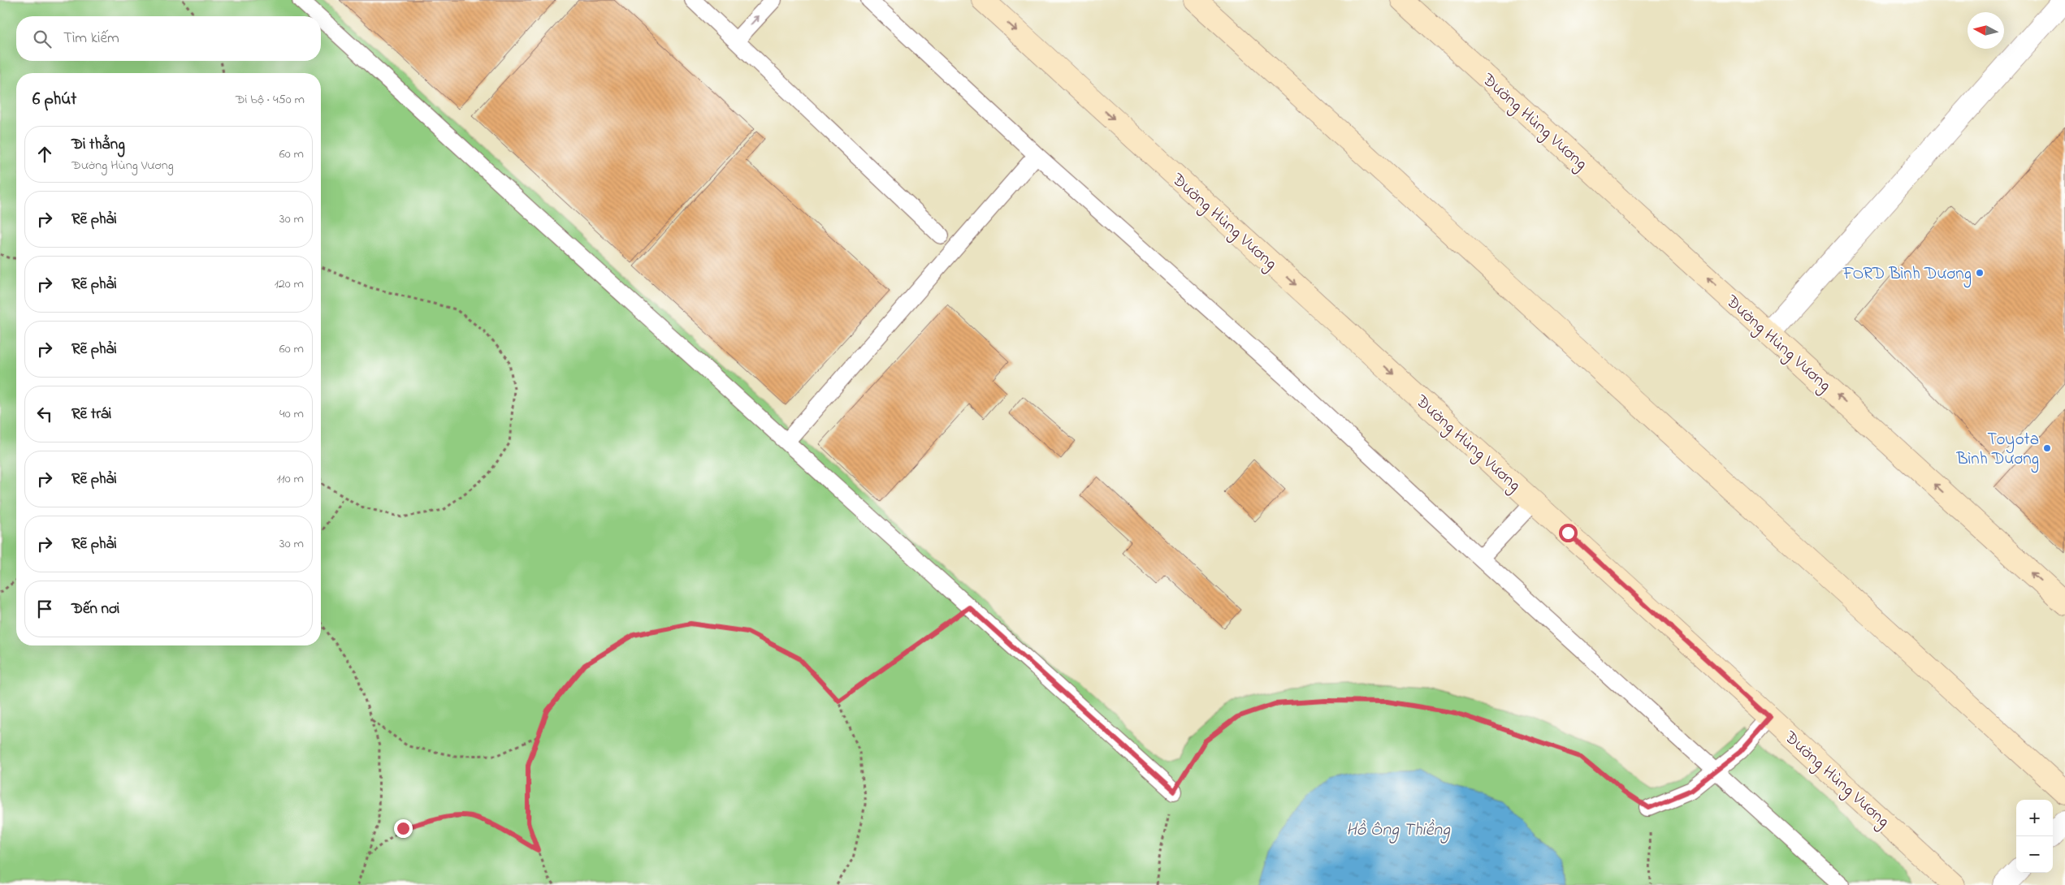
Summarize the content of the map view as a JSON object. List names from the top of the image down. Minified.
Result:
{"streets":{"main road":["Đường Hùng Vương"]},"water":["Hồ Ông Thiềng"],"places":["FORD Bình Dương","Toyota Bình Dương"],"north":"left","page":{"search":"Tìm kiếm","heading":["6 phút","Đi bộ · 450 m"],"list":[["Đi thẳng","Đường Hùng Vương","60 m"],["Rẽ phải","30 m"],["Rẽ phải","120 m"],["Rẽ phải","60 m"],["Rẽ trái","40 m"],["Rẽ phải","110 m"],["Rẽ phải","30 m"],"Đến nơi"],"map_buttons":["+","−"]}}
